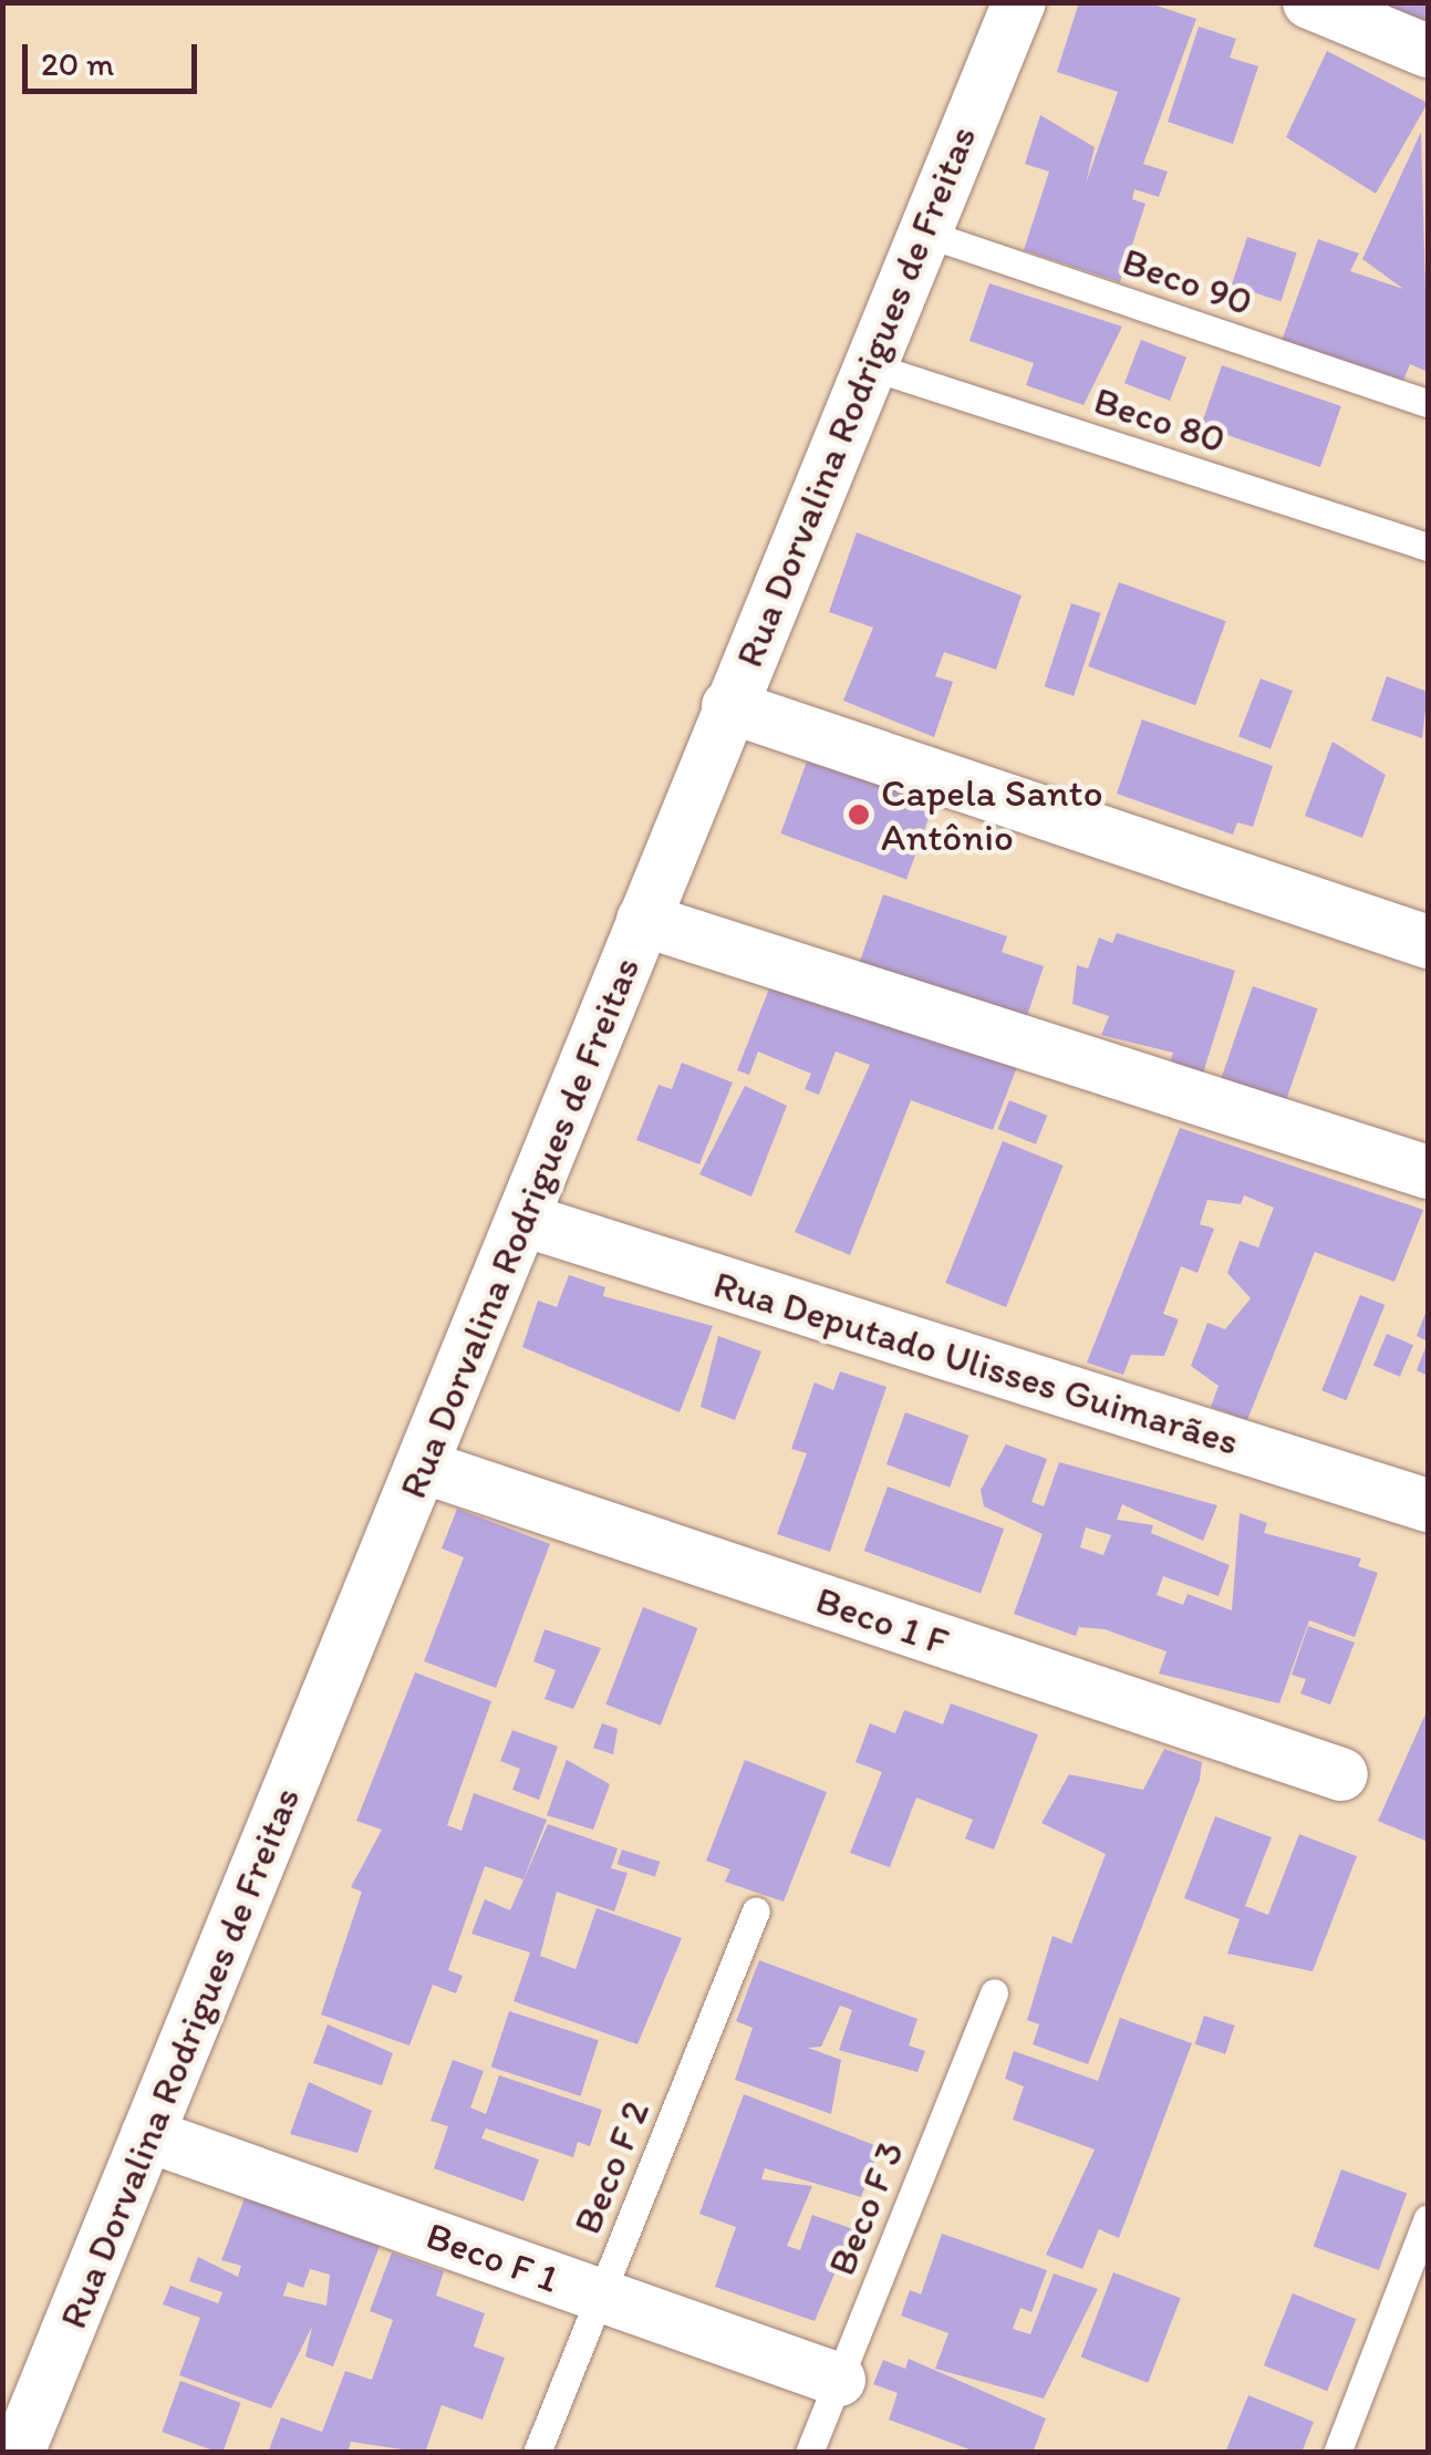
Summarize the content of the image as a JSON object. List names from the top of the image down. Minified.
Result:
{"streets":{"street":["Rua Dorvalina Rodrigues de Freitas","Rua Deputado Ulisses Guimarães","Beco 1 F","Beco F 1"],"lane":["Beco 90","Beco 80","Beco F 2","Beco F 3"]},"crossings":[["Beco 90","Rua Dorvalina Rodrigues de Freitas"],["Rua Dorvalina Rodrigues de Freitas","Beco 80"],["Rua Dorvalina Rodrigues de Freitas","Rua Deputado Ulisses Guimarães"],["Rua Dorvalina Rodrigues de Freitas","Beco 1 F"],["Rua Dorvalina Rodrigues de Freitas","Beco F 1"],["Beco F 2","Beco F 1"],["Beco F 3","Beco F 1"]],"places":["Capela Santo Antônio"],"scale_bar":"20 m"}
